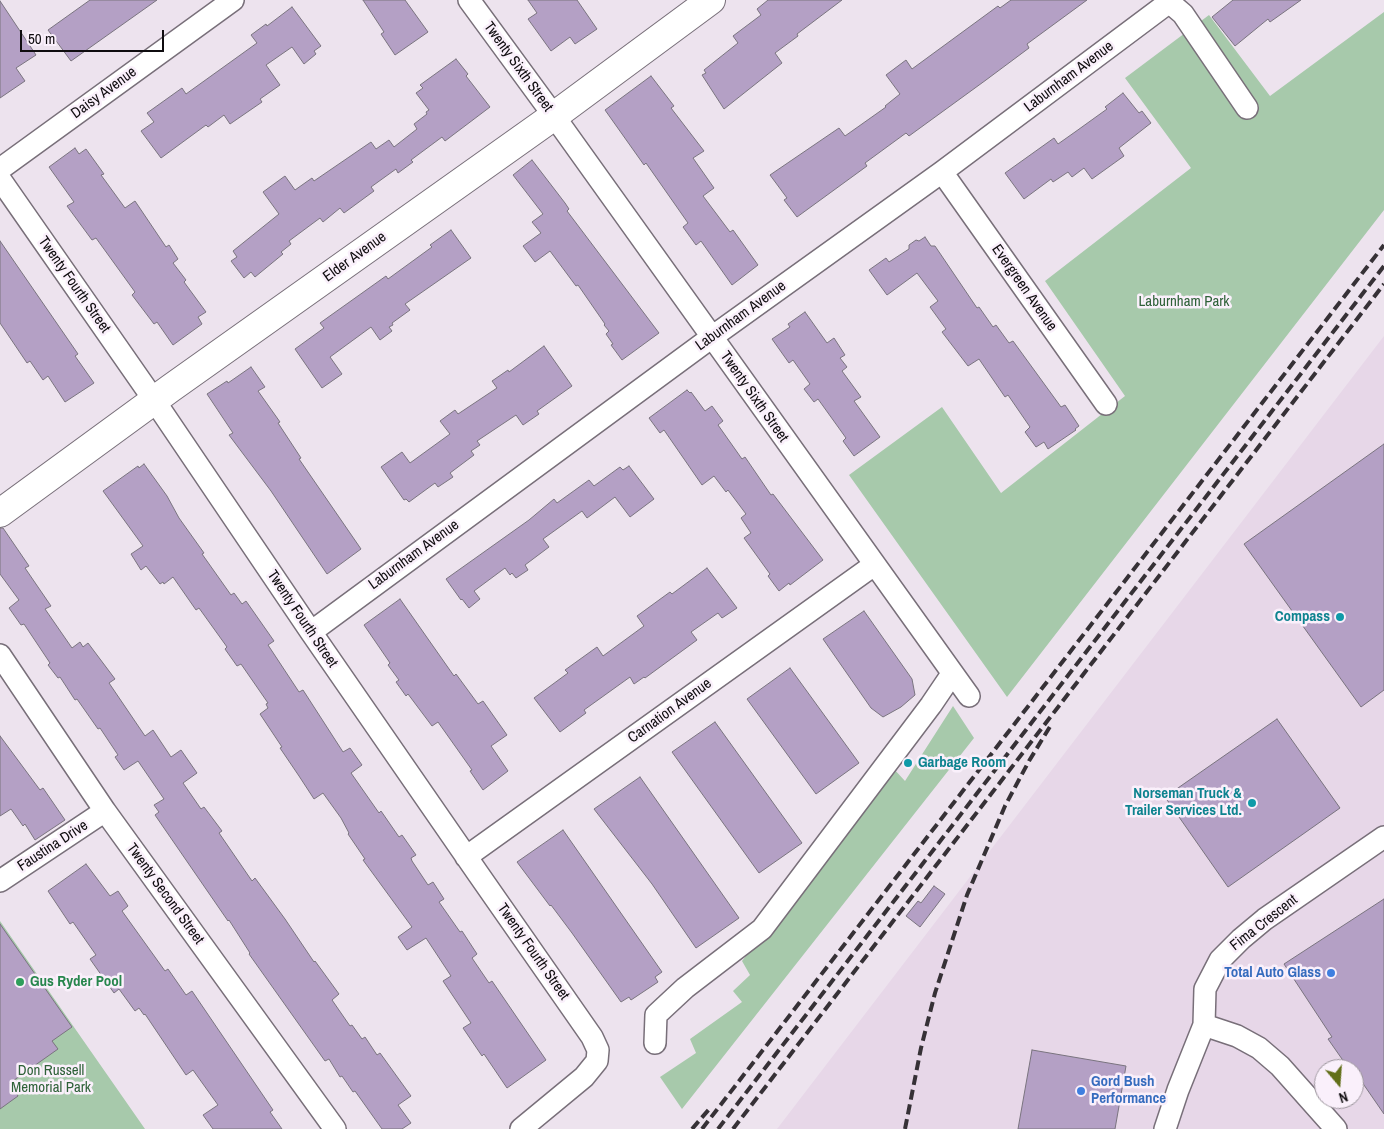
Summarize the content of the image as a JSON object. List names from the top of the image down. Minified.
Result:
{"streets":{"street":["Twenty Sixth Street","Laburnham Avenue","Daisy Avenue","Elder Avenue","Twenty Fourth Street","Evergreen Avenue","Carnation Avenue","Faustina Drive","Twenty Second Street","Fima Crescent"]},"crossings":[["Twenty Sixth Street","Laburnham Avenue"],["Twenty Sixth Street","Elder Avenue"],["Twenty Sixth Street","Carnation Avenue"],["Laburnham Avenue","Twenty Fourth Street"],["Laburnham Avenue","Evergreen Avenue"],["Elder Avenue","Twenty Fourth Street"],["Twenty Fourth Street","Carnation Avenue"],["Faustina Drive","Twenty Second Street"]],"parks":["Laburnham Park","Don Russell Memorial Park"],"places":["Compass","Garbage Room","Norseman Truck & Trailer Services Ltd.","Total Auto Glass","Gus Ryder Pool","Gord Bush Performance"],"scale_bar":"50 m","north":"bottom"}
